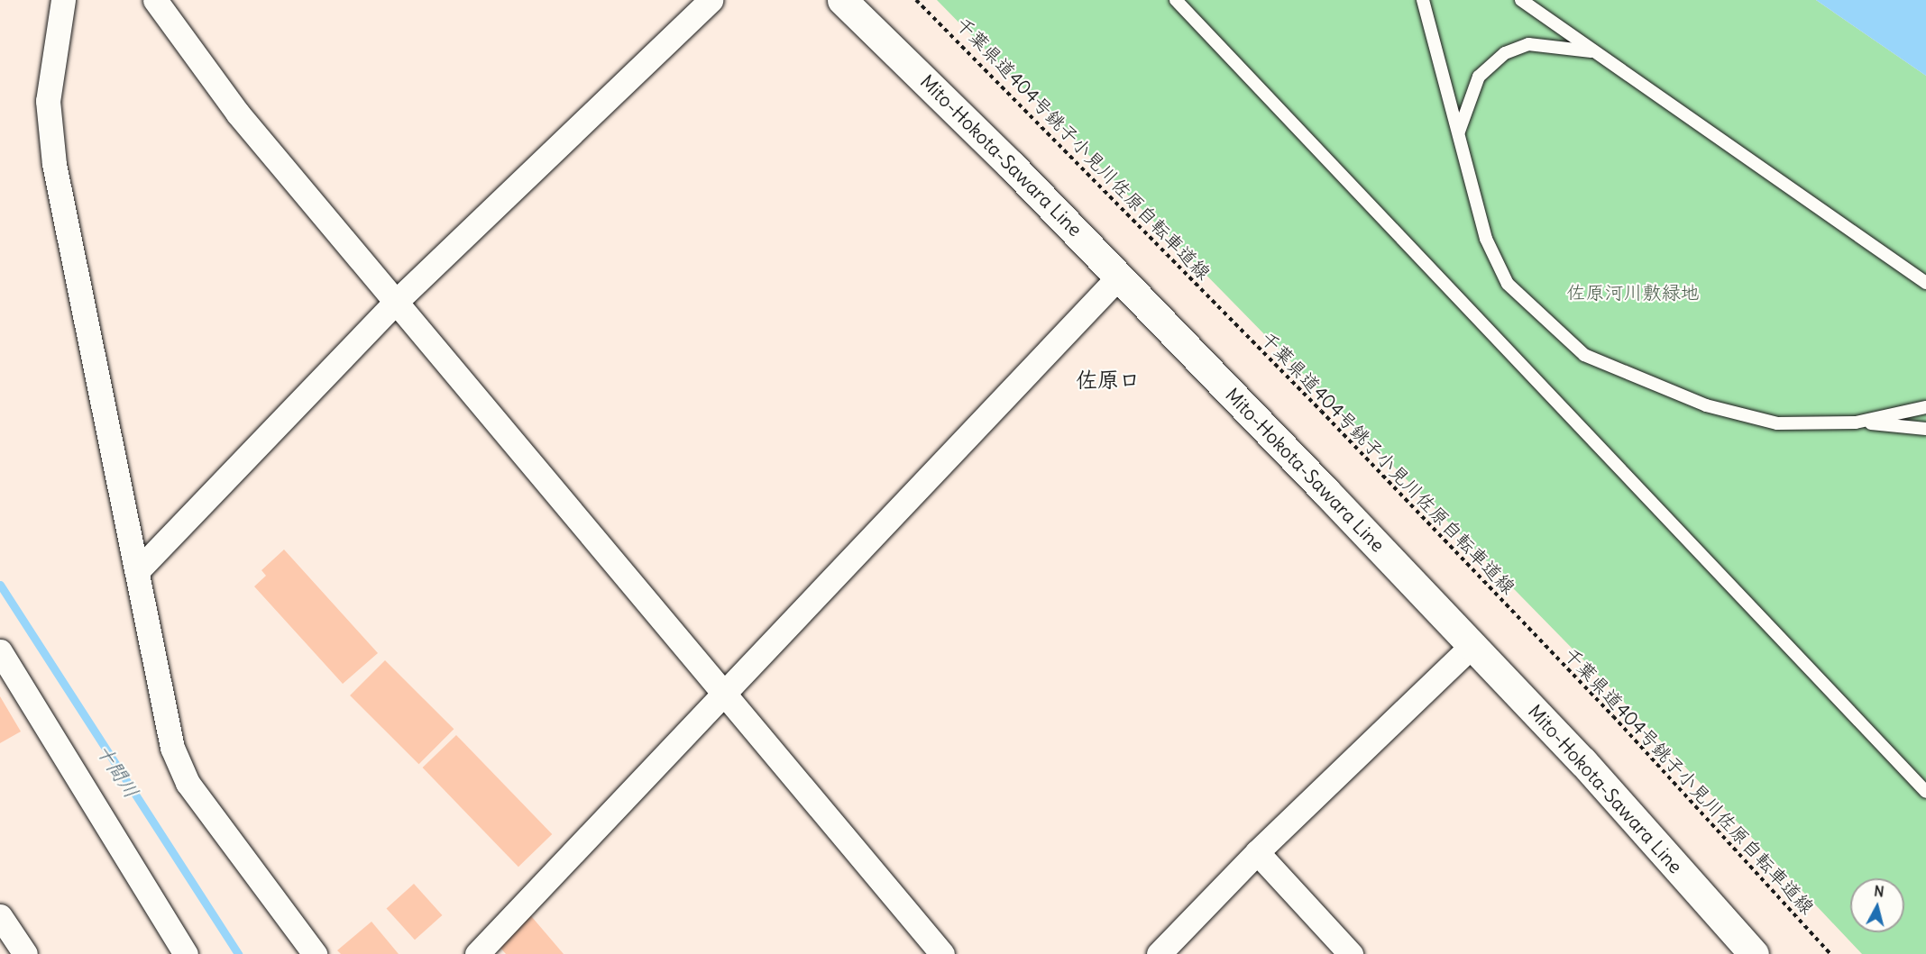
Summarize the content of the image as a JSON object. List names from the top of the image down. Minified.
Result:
{"streets":{"main road":["Mito-Hokota-Sawara Line"],"path":["千葉県道404号銚子小見川佐原自転車道線"]},"districts":["佐原ロ"],"water":["十間川"],"parks":["佐原河川敷緑地"],"north":"top"}
